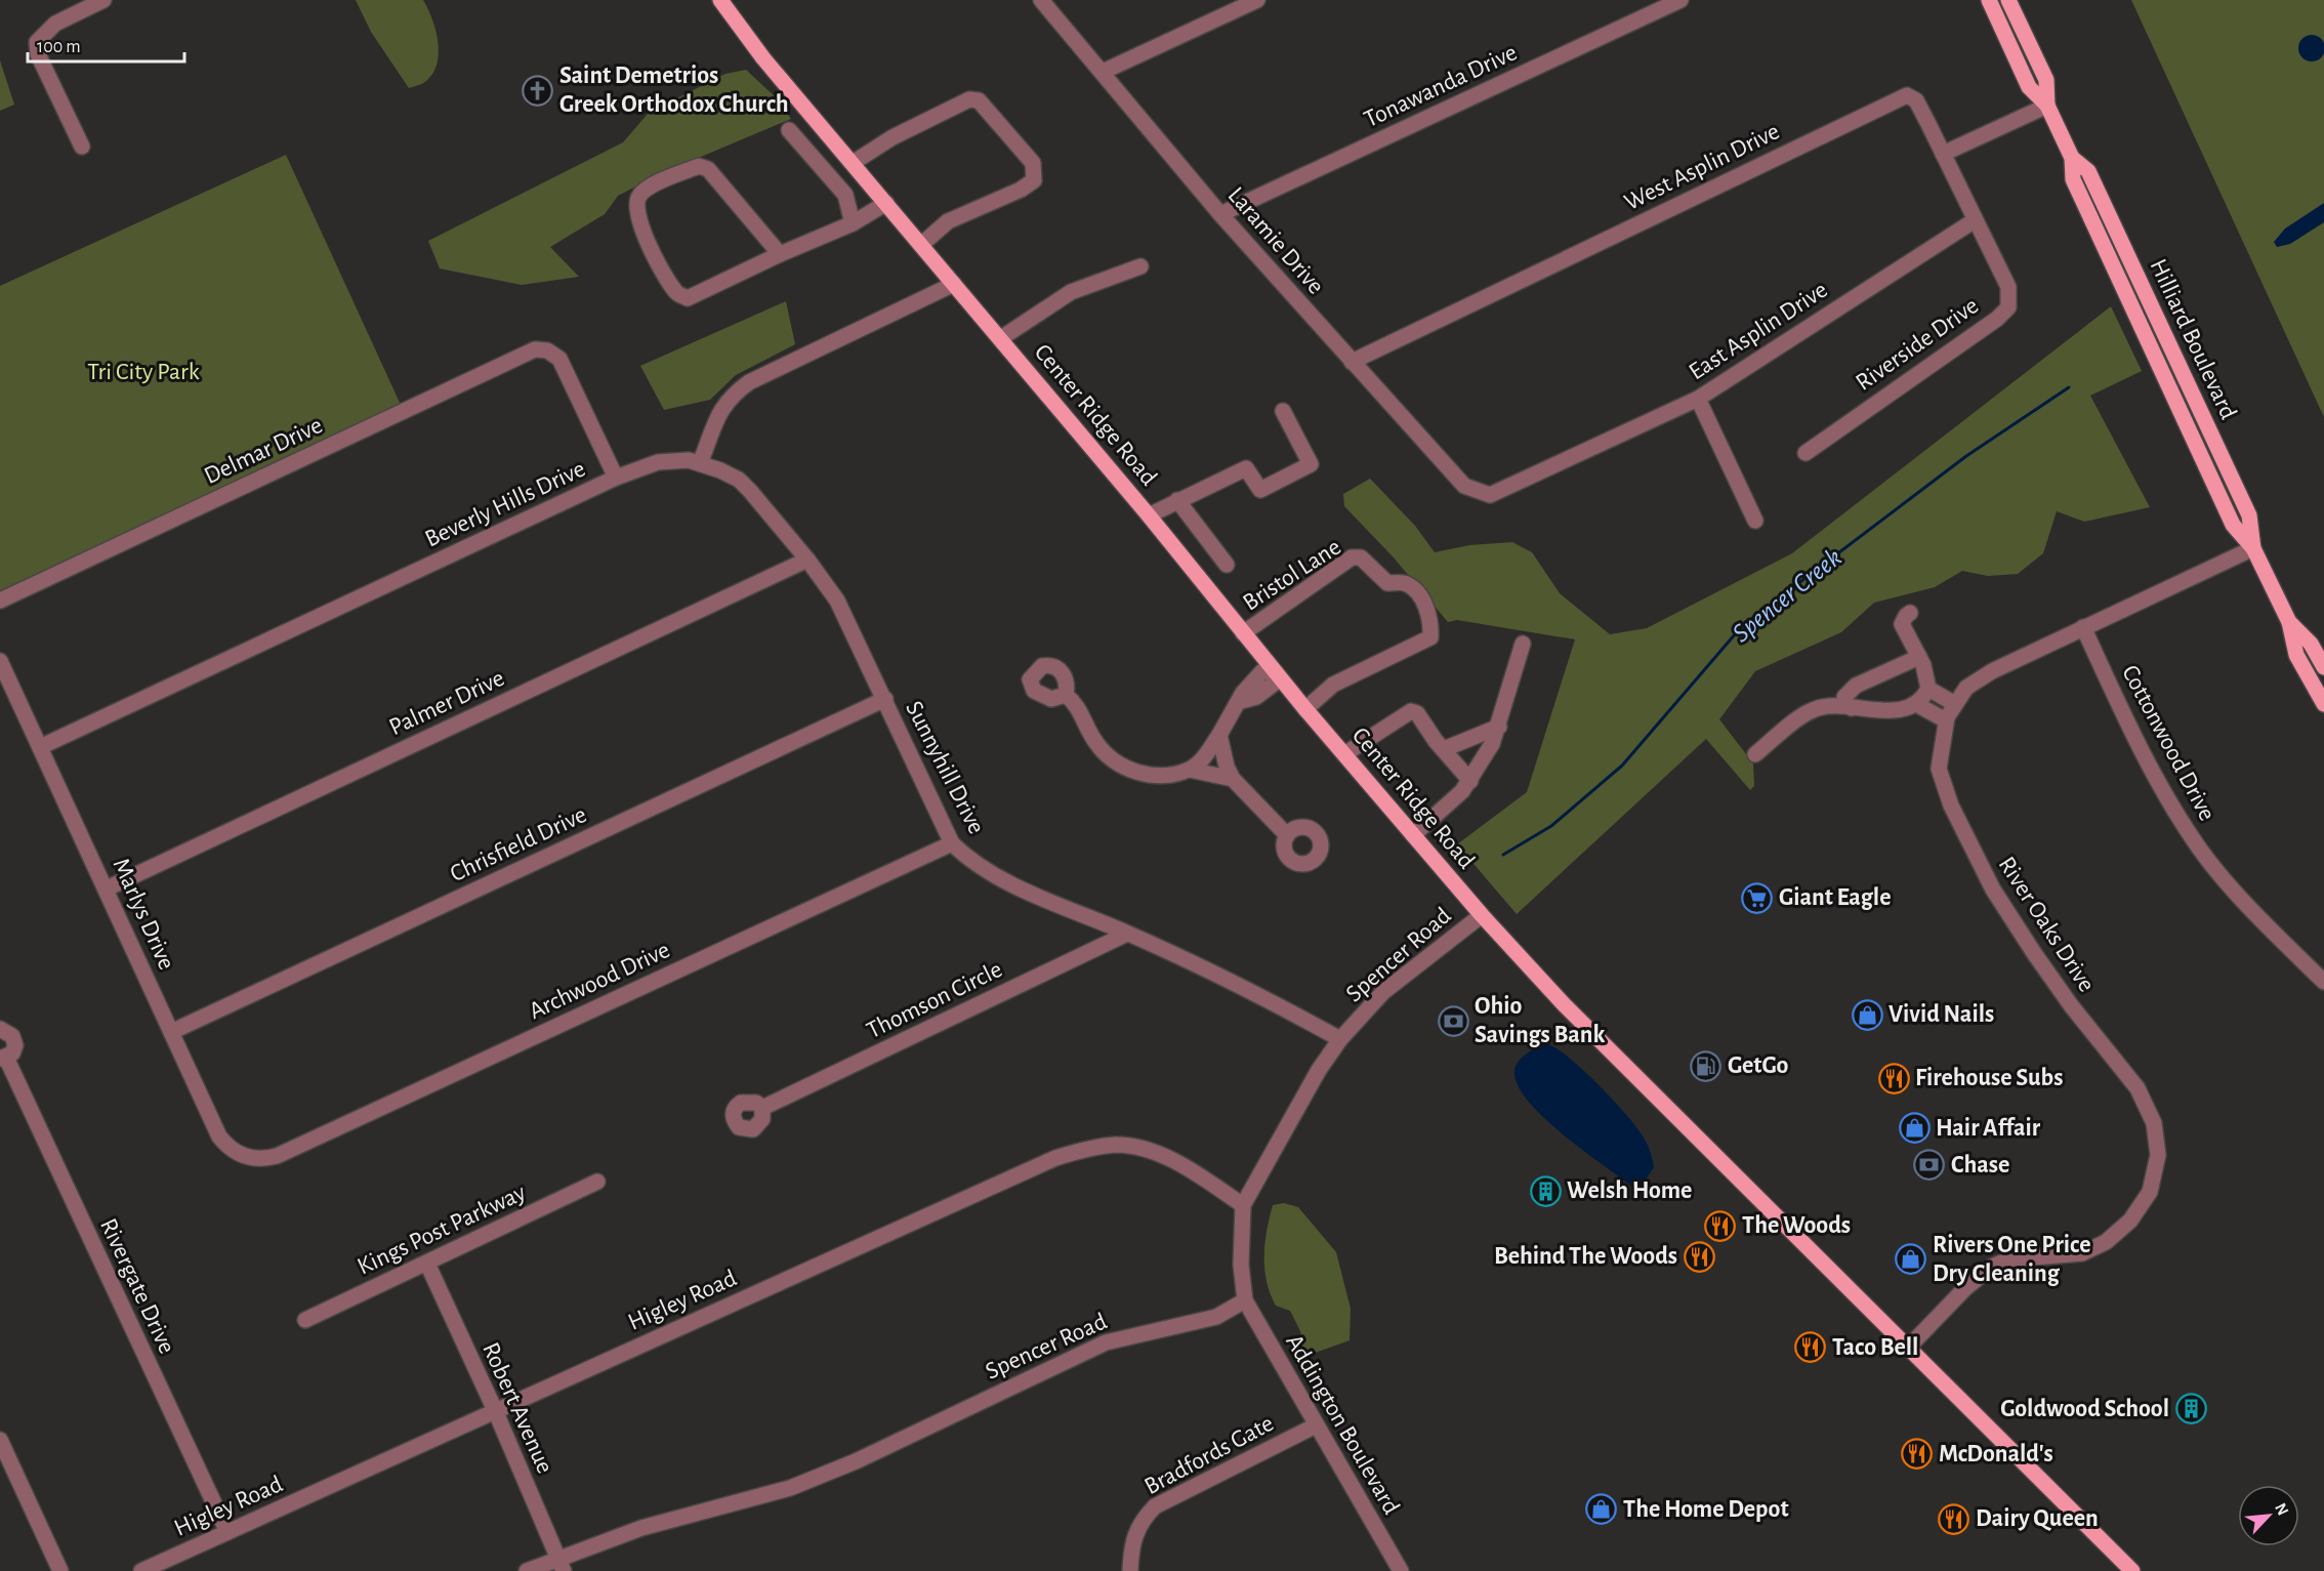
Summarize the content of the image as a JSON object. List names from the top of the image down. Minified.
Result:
{"streets":{"main road":["Hilliard Boulevard","Center Ridge Road"],"street":["Tonawanda Drive","West Asplin Drive","Laramie Drive","East Asplin Drive","Riverside Drive","Delmar Drive","Beverly Hills Drive","Bristol Lane","Palmer Drive","Cottonwood Drive","Sunnyhill Drive","Chrisfield Drive","Marlys Drive","River Oaks Drive","Spencer Road","Archwood Drive","Thomson Circle","Kings Post Parkway","Rivergate Drive","Higley Road","Robert Avenue","Addington Boulevard","Bradfords Gate"]},"crossings":[["Tonawanda Drive","Laramie Drive"],["West Asplin Drive","Laramie Drive"],["Laramie Drive","East Asplin Drive"],["East Asplin Drive","Riverside Drive"],["Hilliard Boulevard","River Oaks Drive"],["Center Ridge Road","Bristol Lane"],["Center Ridge Road","River Oaks Drive"],["Center Ridge Road","Spencer Road"],["Delmar Drive","Beverly Hills Drive"],["Beverly Hills Drive","Sunnyhill Drive"],["Beverly Hills Drive","Marlys Drive"],["Palmer Drive","Sunnyhill Drive"],["Palmer Drive","Marlys Drive"],["Cottonwood Drive","River Oaks Drive"],["Sunnyhill Drive","Chrisfield Drive"],["Sunnyhill Drive","Spencer Road"],["Sunnyhill Drive","Archwood Drive"],["Sunnyhill Drive","Thomson Circle"],["Chrisfield Drive","Marlys Drive"],["Marlys Drive","Archwood Drive"],["Spencer Road","Higley Road"],["Spencer Road","Robert Avenue"],["Spencer Road","Addington Boulevard"],["Kings Post Parkway","Robert Avenue"],["Rivergate Drive","Higley Road"],["Higley Road","Robert Avenue"],["Addington Boulevard","Bradfords Gate"]],"water":["Spencer Creek"],"parks":["Tri City Park"],"places":{"church":["Saint Demetrios Greek Orthodox Church"],"supermarket":["Giant Eagle"],"shop":["Vivid Nails","Hair Affair","Rivers One Price Dry Cleaning","The Home Depot"],"bank":["Ohio Savings Bank","Chase"],"fuel station":["GetGo"],"restaurant":["Firehouse Subs","The Woods","Behind The Woods","Taco Bell","McDonald's","Dairy Queen"],"building":["Welsh Home","Goldwood School"]},"scale_bar":"100 m","north":"top right"}
